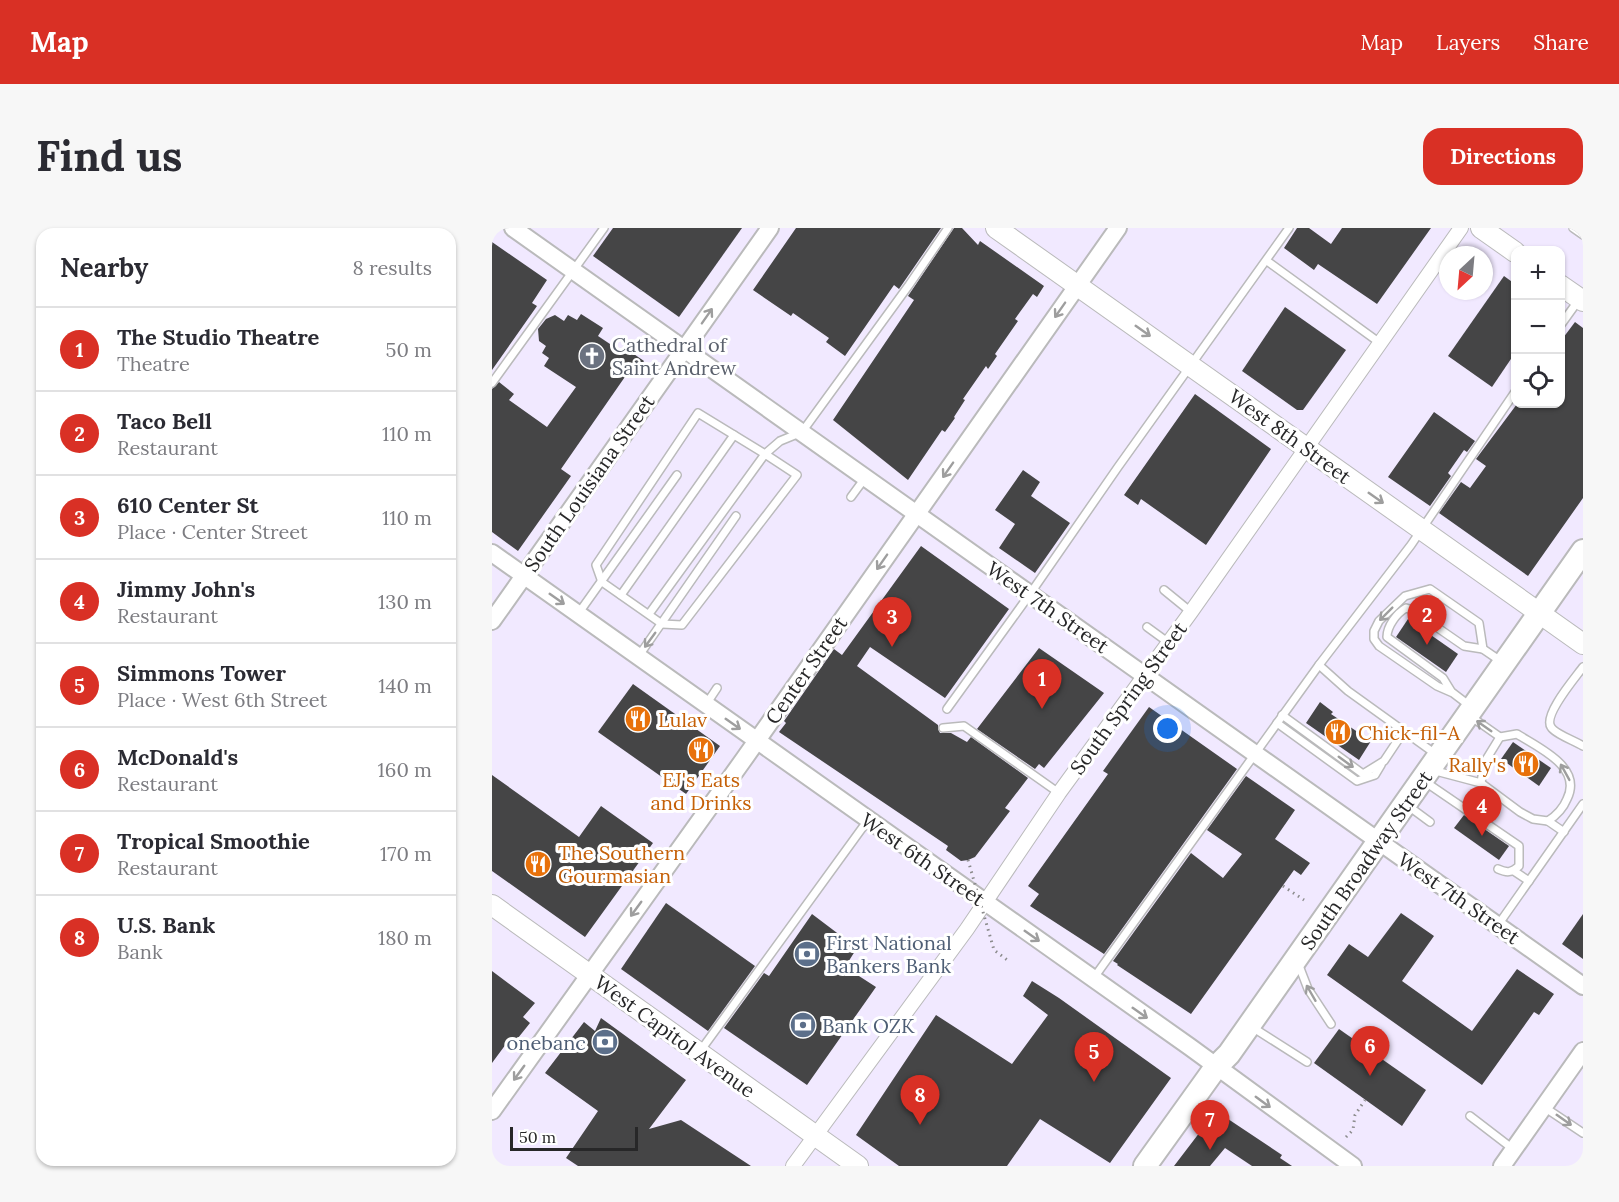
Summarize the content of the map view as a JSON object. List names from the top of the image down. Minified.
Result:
{"streets":{"main road":["West 8th Street","South Broadway Street","West Capitol Avenue"],"street":["South Louisiana Street","West 7th Street","Center Street","South Spring Street","West 6th Street"]},"crossings":[["West 8th Street","Center Street"],["West 8th Street","South Spring Street"],["West 8th Street","South Broadway Street"],["South Louisiana Street","West 7th Street"],["South Louisiana Street","West 6th Street"],["West 7th Street","Center Street"],["West 7th Street","South Spring Street"],["West 7th Street","South Broadway Street"],["Center Street","West 6th Street"],["Center Street","West Capitol Avenue"],["South Spring Street","West 6th Street"],["South Spring Street","West Capitol Avenue"],["West 6th Street","South Broadway Street"]],"one_way":["West 8th Street","Center Street","West 6th Street"],"places":{"church":["Cathedral of Saint Andrew"],"restaurant":["Lulav","Chick-fil-A","EJ's Eats and Drinks","Rally's","The Southern Gourmasian"],"bank":["First National Bankers Bank","Bank OZK","onebanc"]},"scale_bar":"50 m","north":"bottom left","page":{"header":"Map","nav":["Map","Layers","Share"],"buttons":"Directions","title":"Find us","heading":["Nearby","8 results"],"map_buttons":["+","−"],"list":[{"mark":"1","name":"The Studio Theatre","note":"Theatre","value":"50 m"},{"mark":"2","name":"Taco Bell","note":"Restaurant","value":"110 m"},{"mark":"3","name":"610 Center St","note":"Place · Center Street","value":"110 m"},{"mark":"4","name":"Jimmy John's","note":"Restaurant","value":"130 m"},{"mark":"5","name":"Simmons Tower","note":"Place · West 6th Street","value":"140 m"},{"mark":"6","name":"McDonald's","note":"Restaurant","value":"160 m"},{"mark":"7","name":"Tropical Smoothie","note":"Restaurant","value":"170 m"},{"mark":"8","name":"U.S. Bank","note":"Bank","value":"180 m"}],"pins":["2","3","1","4","6","5","8","7"],"scale":"50 m"}}
